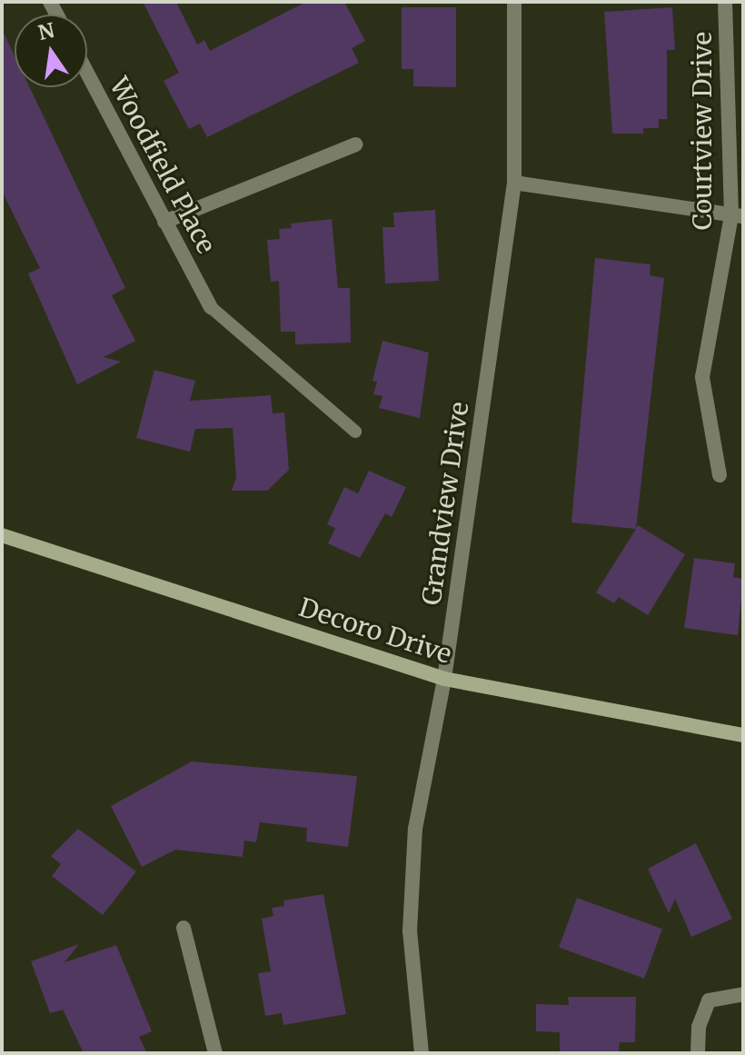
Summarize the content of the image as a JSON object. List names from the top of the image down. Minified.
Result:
{"streets":{"main road":["Decoro Drive"],"street":["Courtview Drive","Woodfield Place","Grandview Drive"]},"crossings":[["Grandview Drive","Decoro Drive"]],"north":"top"}
